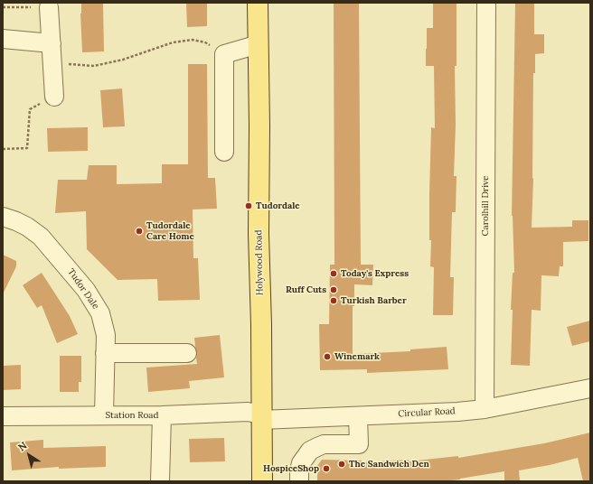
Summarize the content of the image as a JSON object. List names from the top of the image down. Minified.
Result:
{"streets":{"main road":["Holywood Road"],"street":["Carolhill Drive","Tudor Dale","Circular Road","Station Road"]},"crossings":[["Carolhill Drive","Circular Road"],["Holywood Road","Circular Road"],["Holywood Road","Station Road"],["Tudor Dale","Station Road"],["Circular Road","Station Road"]],"places":["Tudordale","Tudordale Care Home","Today's Express","Ruff Cuts","Turkish Barber","Winemark","The Sandwich Den","HospiceShop"],"north":"top left"}
